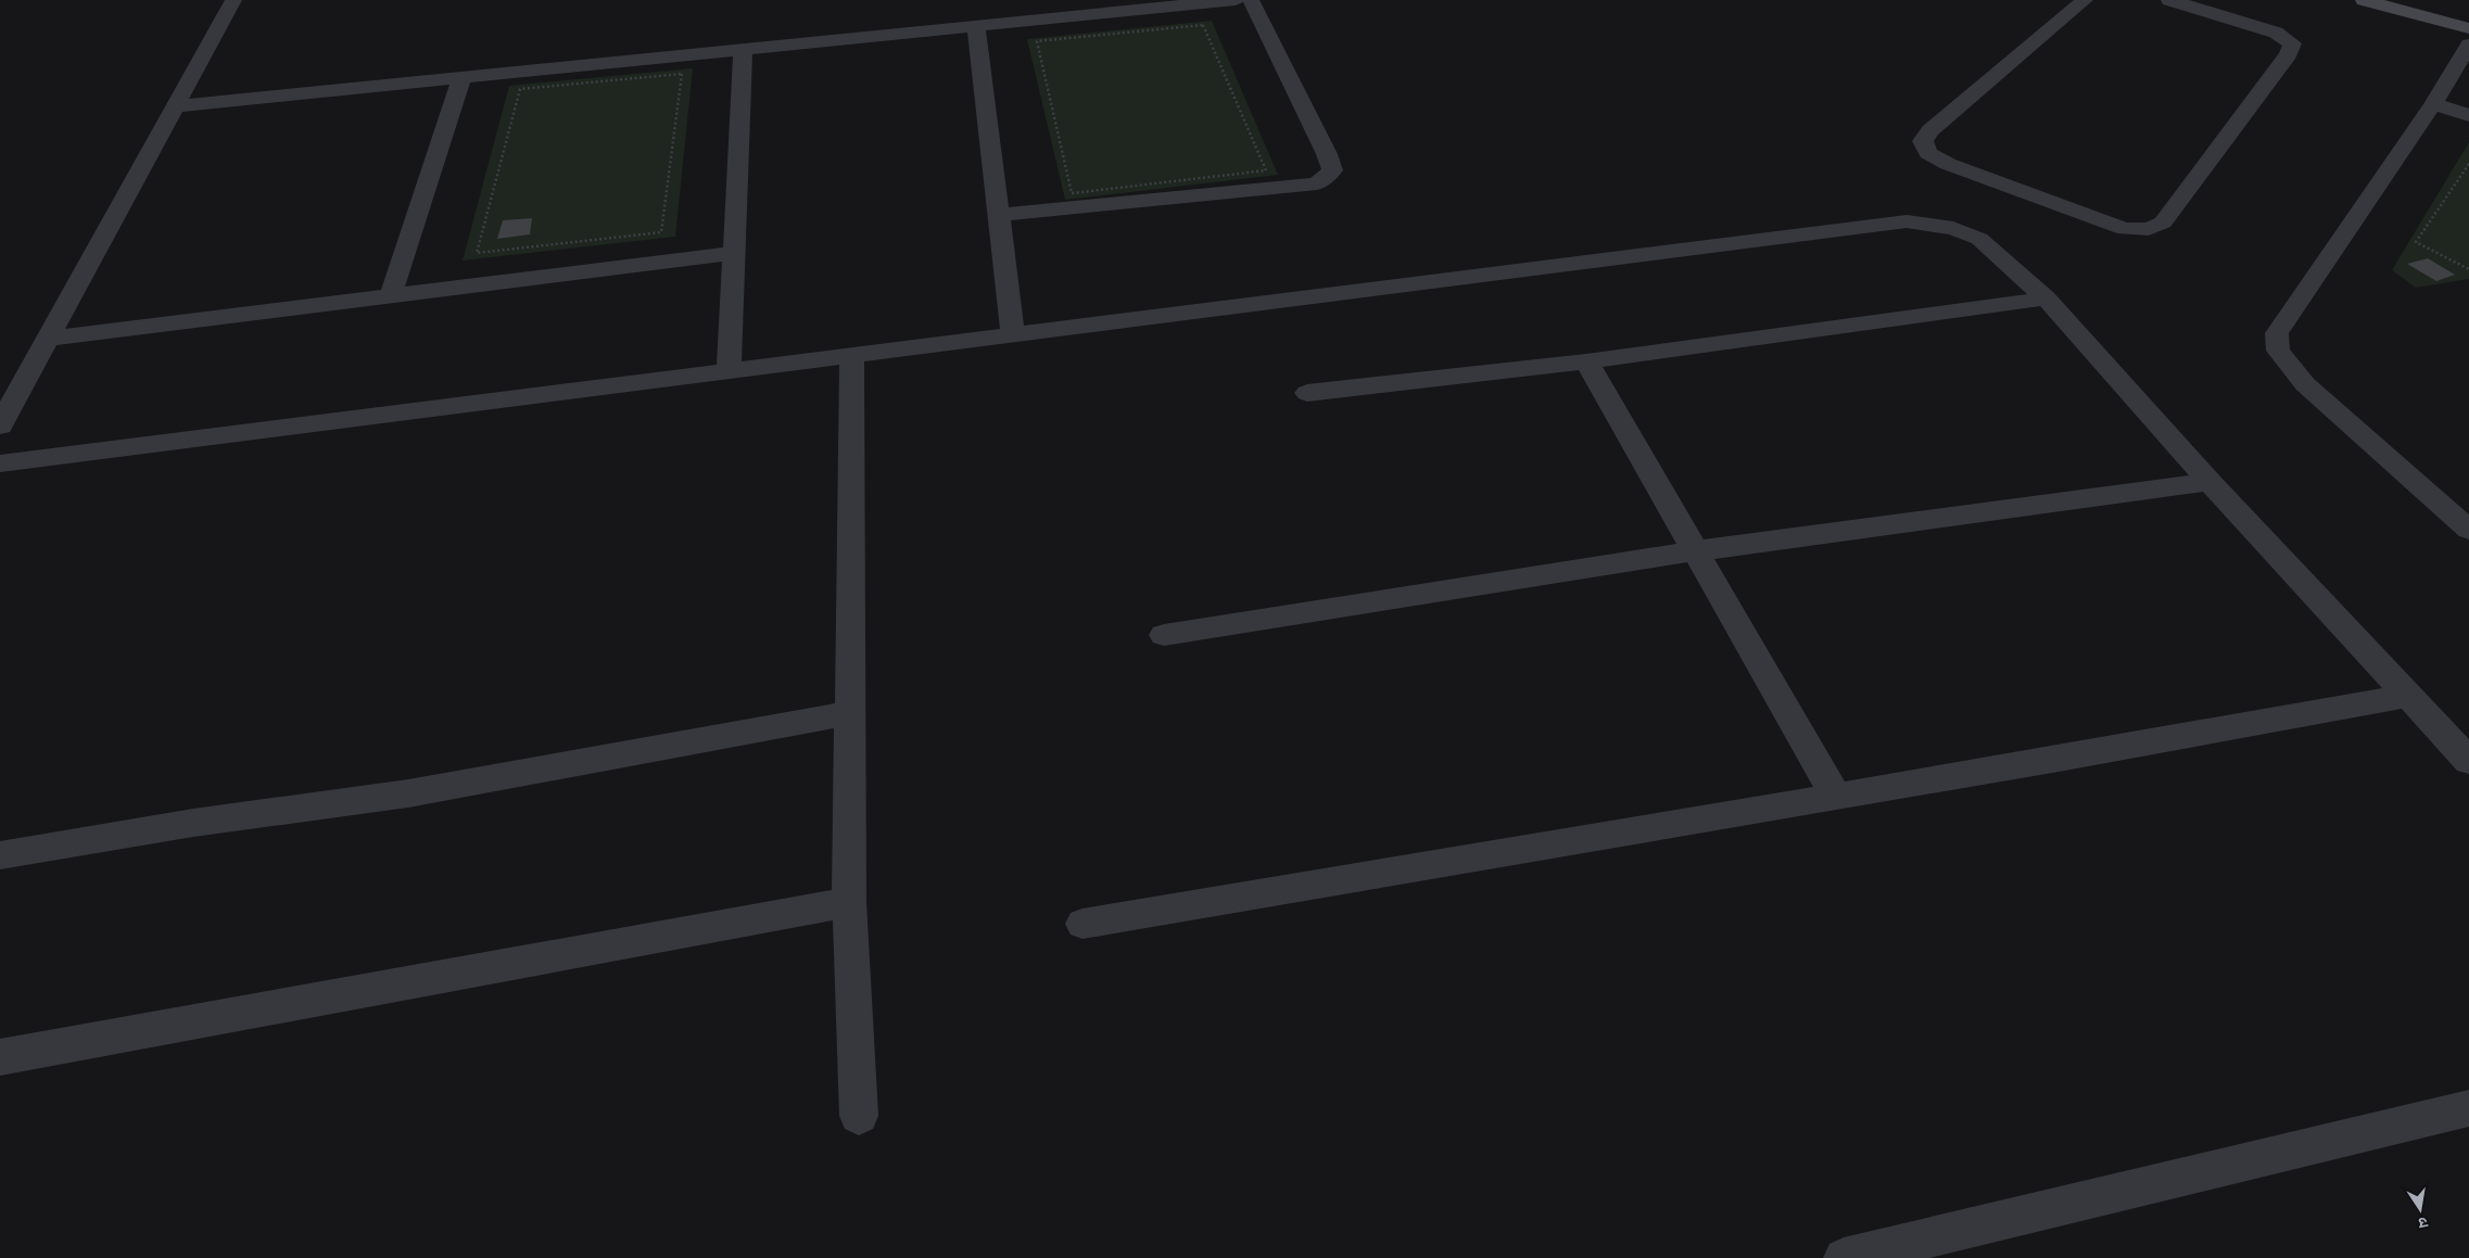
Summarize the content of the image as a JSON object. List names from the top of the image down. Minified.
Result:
{"north":"bottom"}
